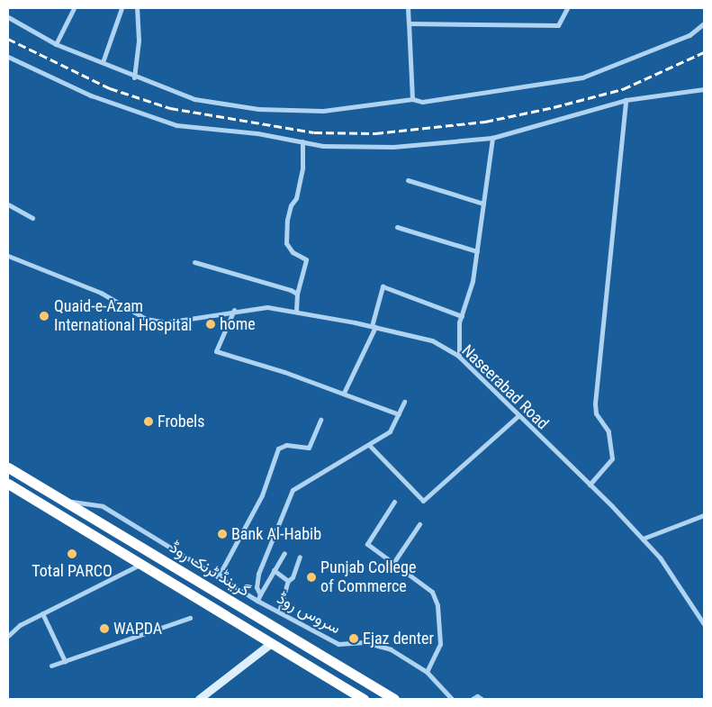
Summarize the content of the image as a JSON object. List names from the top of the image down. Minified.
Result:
{"streets":{"highway":["گرینڈ ٹرنک روڈ"],"street":["Naseerabad Road","سروس روڈ"]},"crossings":[["گرینڈ ٹرنک روڈ","سروس روڈ"]],"places":["Quaid-e-Azam International Hospital","home","Frobels","Bank Al-Habib","Total PARCO","Punjab College of Commerce","WAPDA","Ejaz denter"]}
